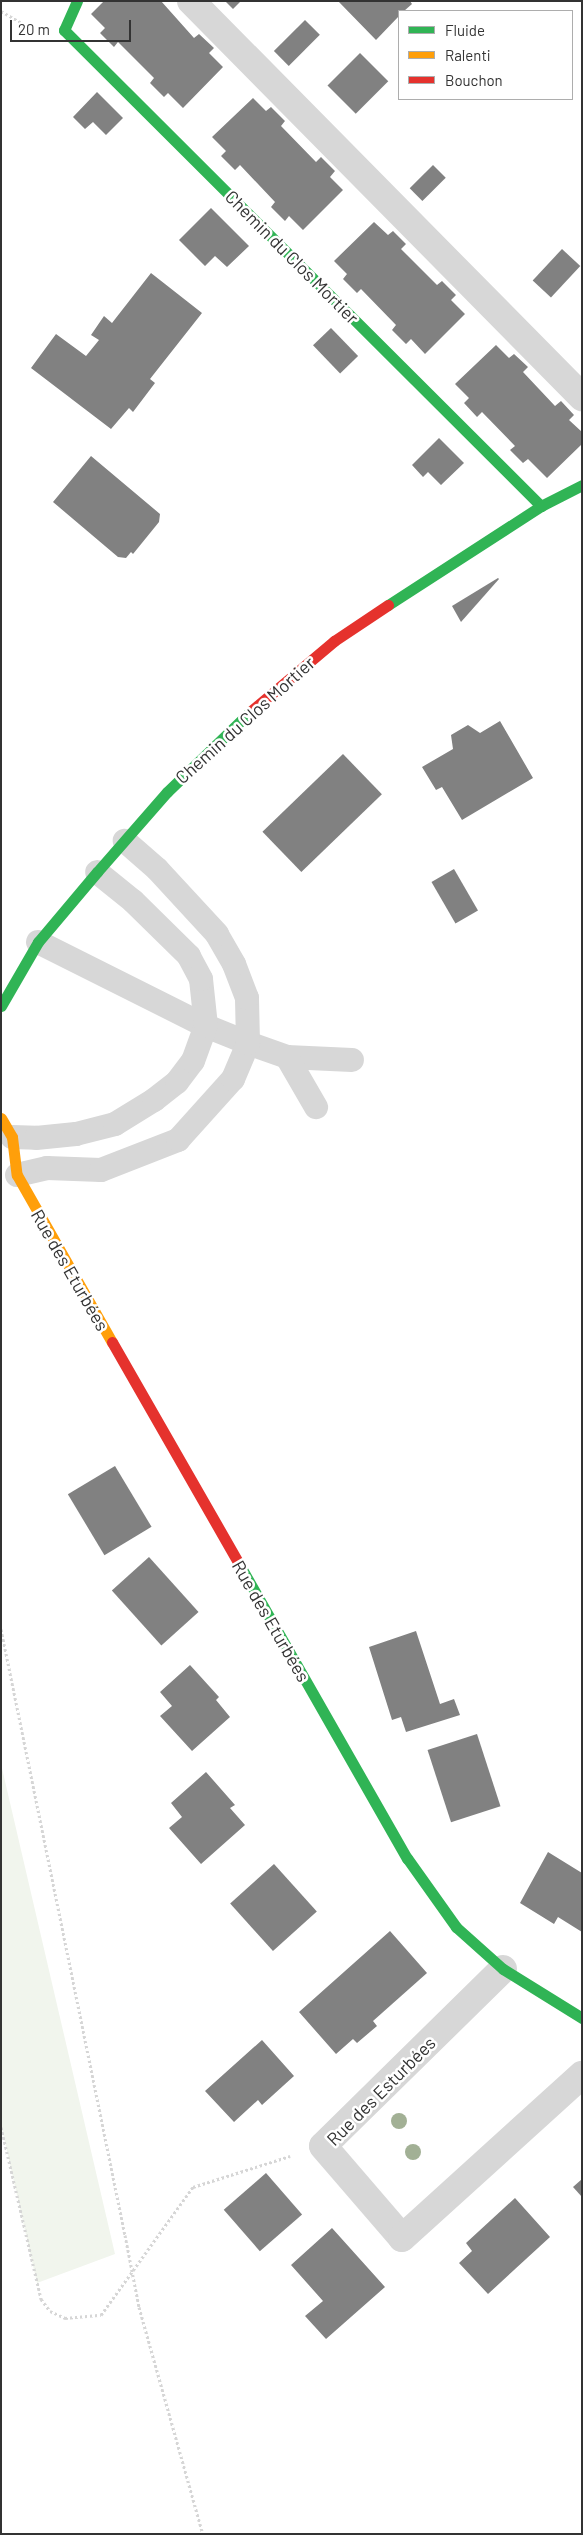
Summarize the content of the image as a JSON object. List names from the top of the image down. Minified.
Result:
{"streets":{"street":["Chemin du Clos Mortier","Rue des Eturbées","Rue des Esturbées"]},"crossings":[["Rue des Eturbées","Rue des Esturbées"]],"legend":["Fluide","Ralenti","Bouchon"],"scale_bar":"20 m"}
